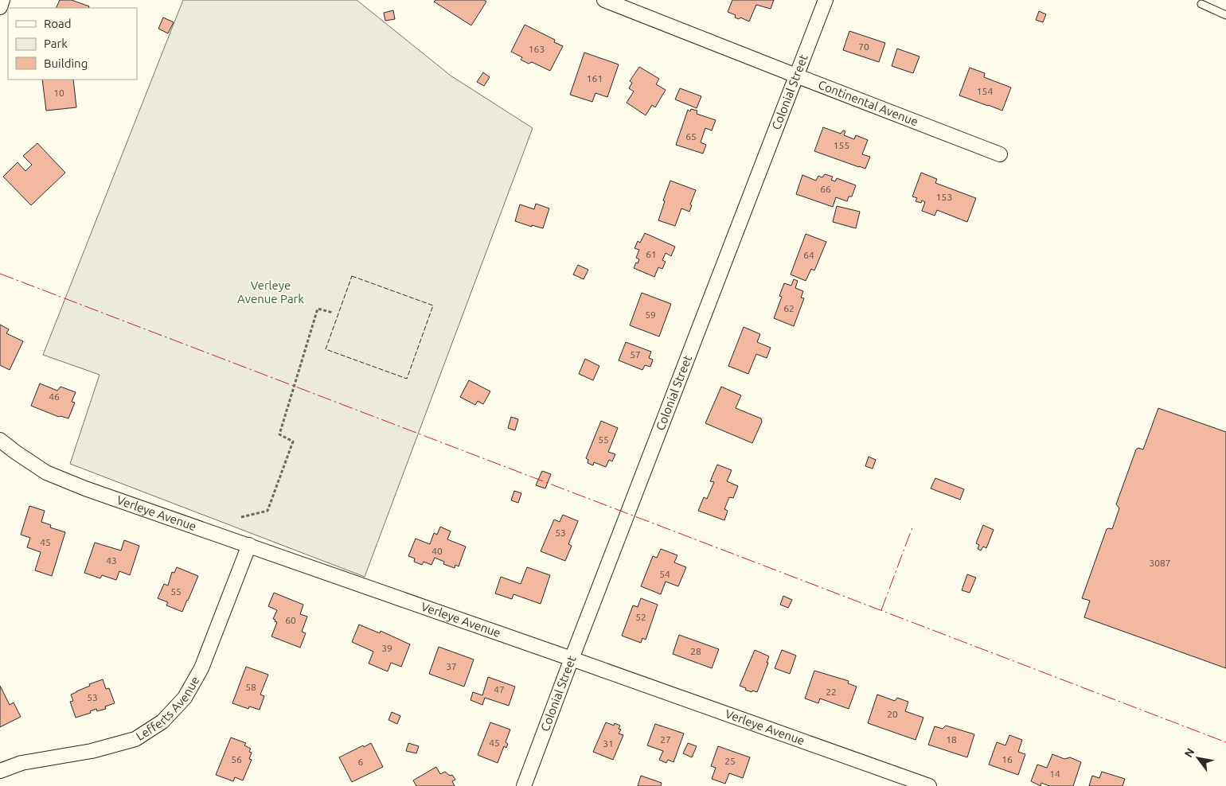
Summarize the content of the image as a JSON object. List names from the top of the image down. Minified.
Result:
{"streets":{"street":["Colonial Street","Continental Avenue","Verleye Avenue","Lefferts Avenue"]},"crossings":[["Colonial Street","Continental Avenue"],["Colonial Street","Verleye Avenue"],["Verleye Avenue","Lefferts Avenue"]],"parks":["Verleye Avenue Park"],"house_numbers":["70","163","161","154","10","65","155","66","153","61","64","62","59","57","46","55","53","45","40","43","3087","54","55","52","60","39","28","37","58","47","22","53","20","27","18","45","31","56","16","25","6","14"],"legend":["Road","Park","Building"],"north":"top left"}
